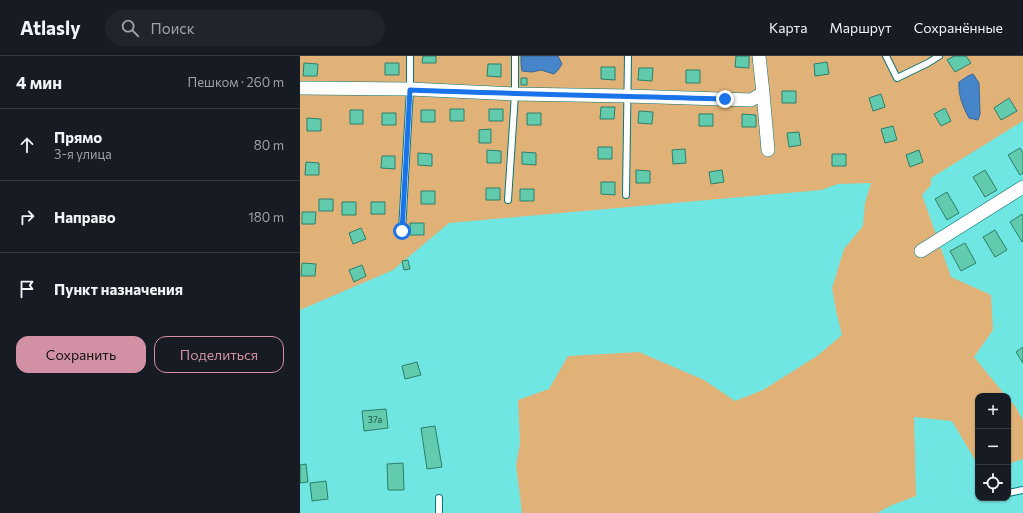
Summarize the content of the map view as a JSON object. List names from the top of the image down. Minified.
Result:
{"house_numbers":["37а"],"page":{"header":"Atlasly","search":"Поиск","nav":["Карта","Маршрут","Сохранённые"],"heading":["4 мин","Пешком · 260 m"],"list":[["Прямо","3-я улица","80 m"],["Направо","180 m"],"Пункт назначения"],"buttons":["Сохранить","Поделиться"],"map_buttons":["+","−"]}}
